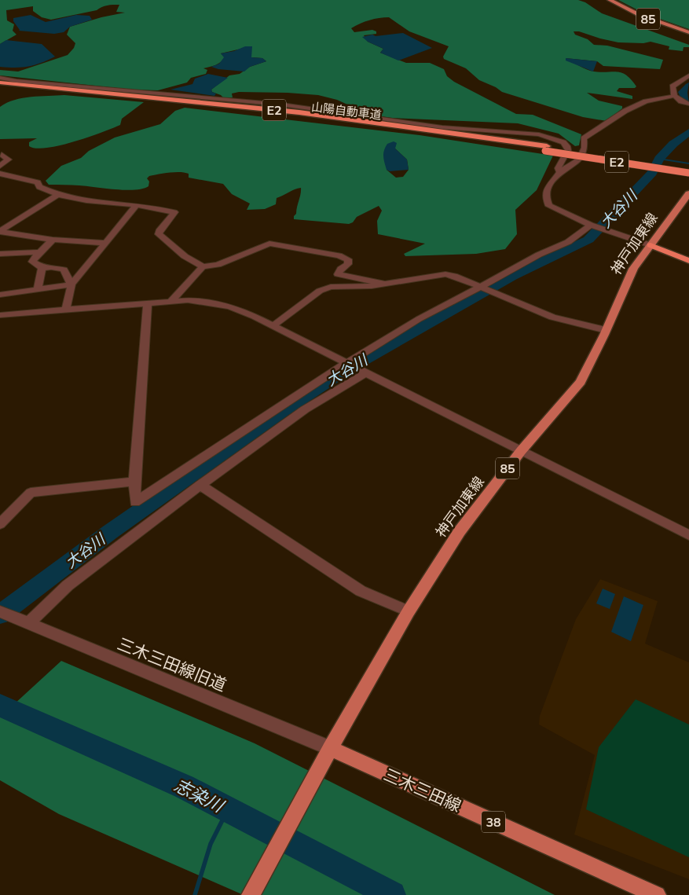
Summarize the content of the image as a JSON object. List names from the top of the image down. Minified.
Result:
{"streets":{"highway":["E2","山陽自動車道"],"main road":["85","神戸加東線","三木三田線","38"],"street":["三木三田線旧道"]},"crossings":[["神戸加東線","三木三田線旧道"],["神戸加東線","三木三田線"],["三木三田線旧道","三木三田線"]],"water":["大谷川","志染川"]}
